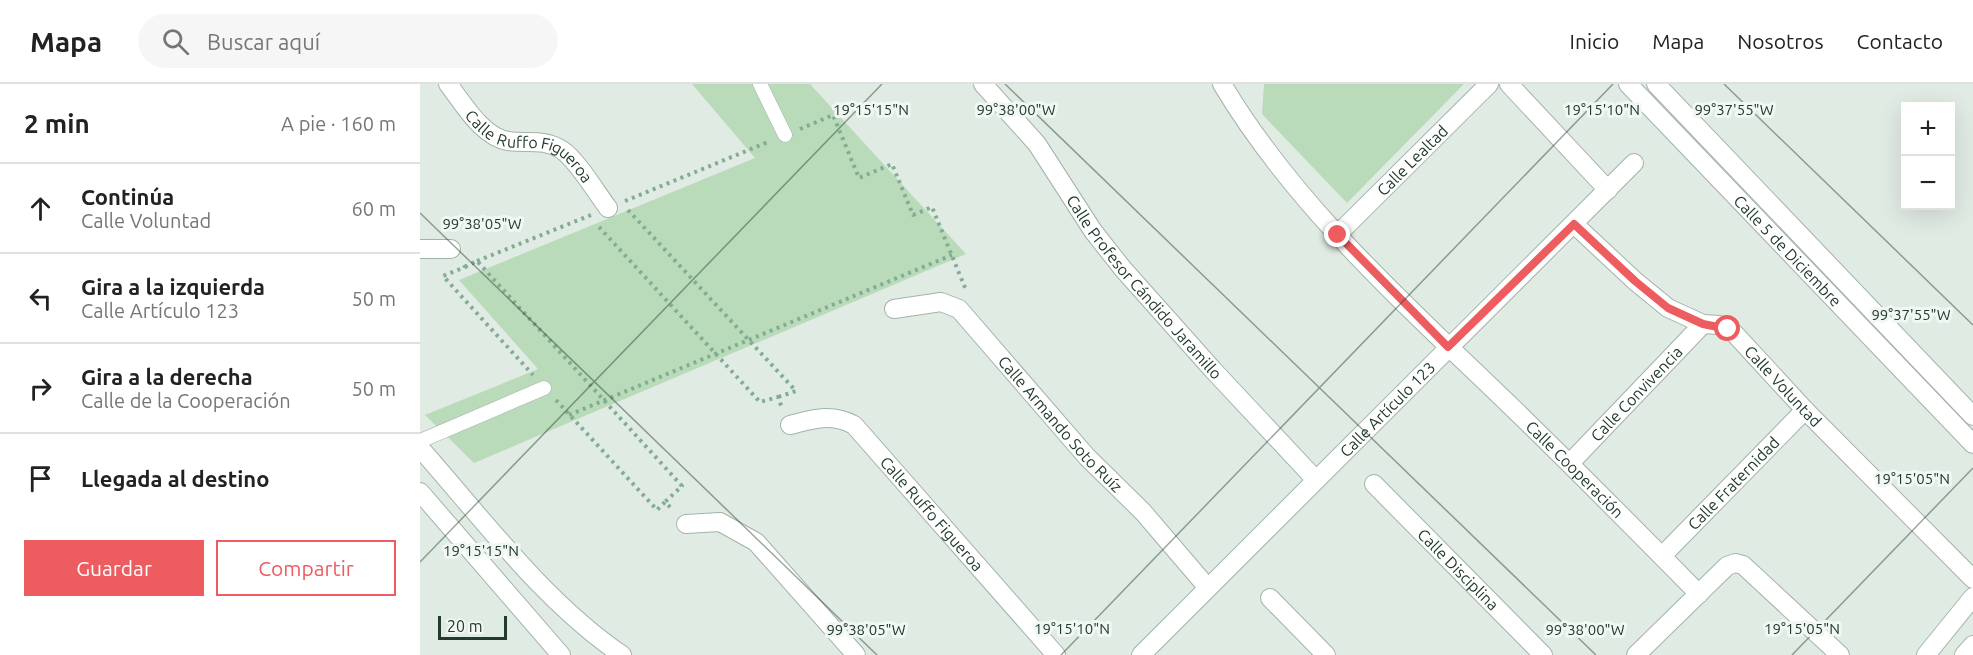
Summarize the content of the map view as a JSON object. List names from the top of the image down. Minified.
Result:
{"streets":{"street":["Calle Ruffo Figueroa","Calle Lealtad","Calle 5 de Diciembre","Calle Profesor Cándido Jaramillo","Calle Voluntad","Calle Convivencia","Calle Artículo 123","Calle Armando Soto Ruíz","Calle Cooperación","Calle Fraternidad","Calle Disciplina"]},"crossings":[["Calle Lealtad","Calle Cooperación"],["Calle Profesor Cándido Jaramillo","Calle Artículo 123"],["Calle Voluntad","Calle Convivencia"],["Calle Voluntad","Calle Artículo 123"],["Calle Voluntad","Calle Fraternidad"],["Calle Convivencia","Calle Cooperación"],["Calle Artículo 123","Calle Armando Soto Ruíz"],["Calle Artículo 123","Calle Cooperación"],["Calle Cooperación","Calle Fraternidad"]],"scale_bar":"20 m","page":{"header":"Mapa","search":"Buscar aquí","nav":["Inicio","Mapa","Nosotros","Contacto"],"heading":["2 min","A pie · 160 m"],"map_buttons":["+","−"],"list":[["Continúa","Calle Voluntad","60 m"],["Gira a la izquierda","Calle Artículo 123","50 m"],["Gira a la derecha","Calle de la Cooperación","50 m"],"Llegada al destino"],"buttons":["Guardar","Compartir"],"scale":"20 m"},"coordinates":["99°38'00\"W","99°37'55\"W","19°15'15\"N","19°15'10\"N","99°38'05\"W","19°15'05\"N"]}
